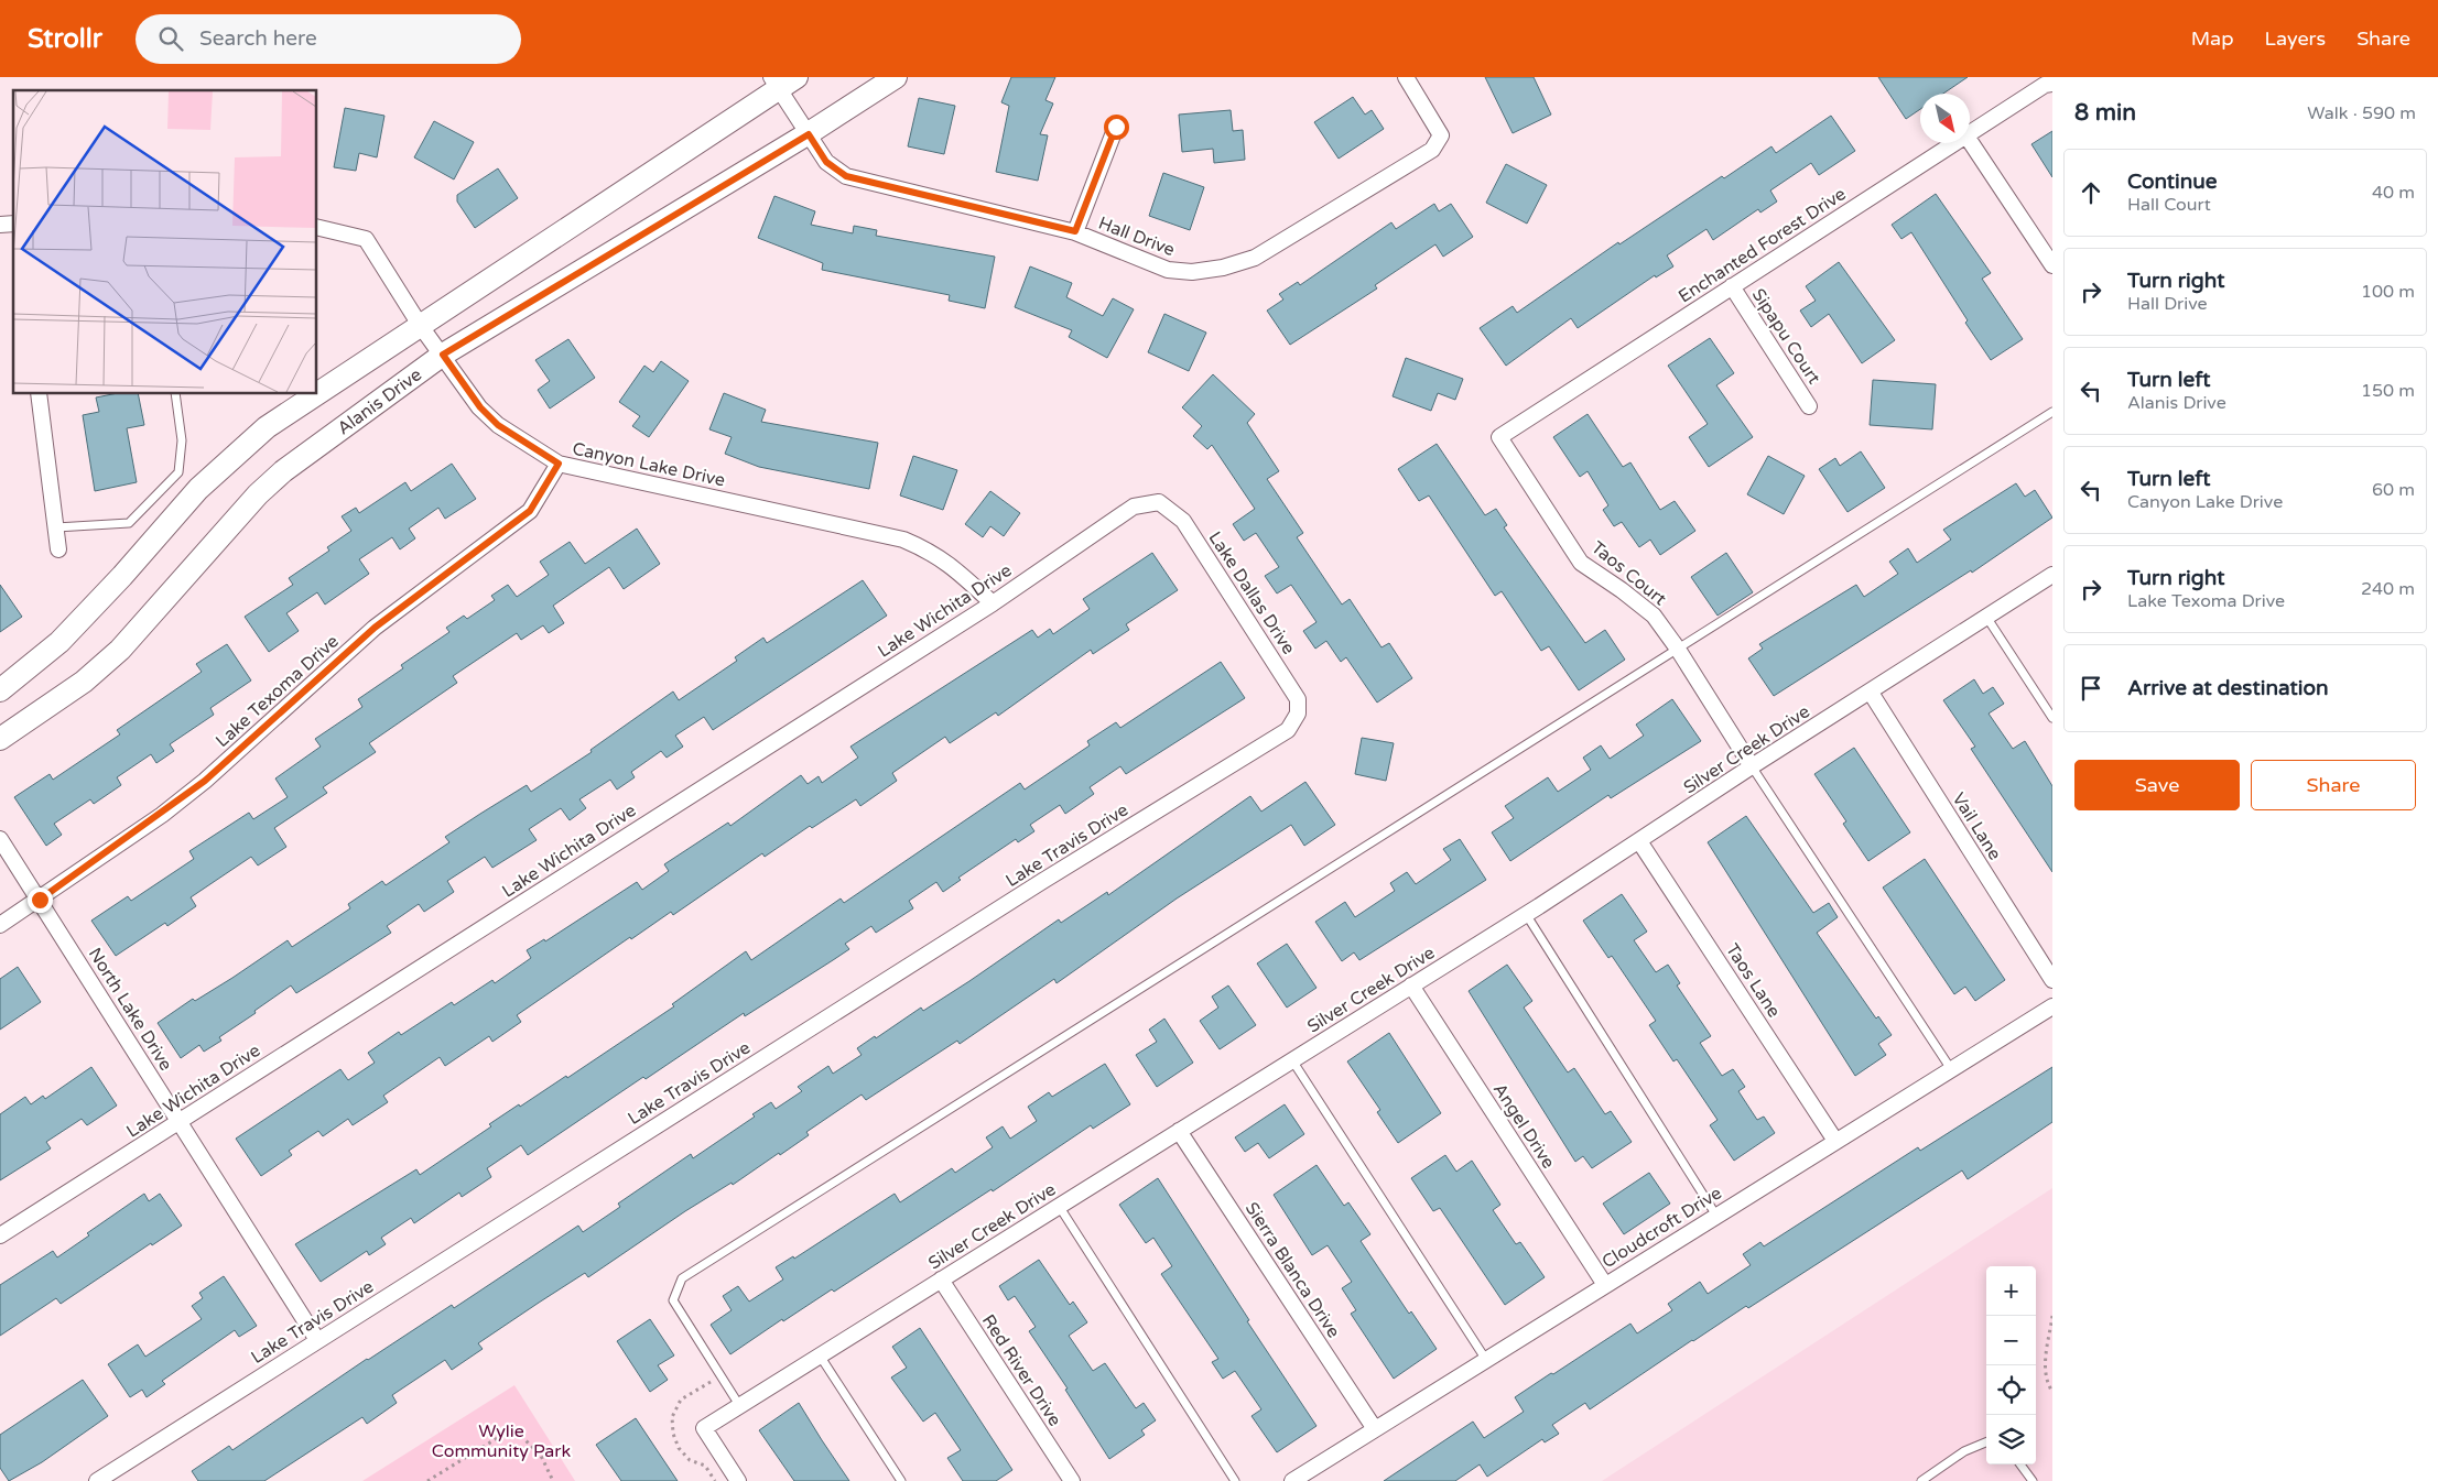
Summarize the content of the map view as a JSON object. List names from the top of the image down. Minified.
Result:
{"streets":{"main road":["Alanis Drive"],"street":["Hall Drive","Enchanted Forest Drive","Sipapu Court","Canyon Lake Drive","Taos Court","Lake Dallas Drive","Lake Wichita Drive","Lake Texoma Drive","Silver Creek Drive","Vail Lane","Lake Travis Drive","Taos Lane","North Lake Drive","Angel Drive","Cloudcroft Drive","Sierra Blanca Drive","Red River Drive"]},"crossings":[["Hall Drive","Alanis Drive"],["Enchanted Forest Drive","Sipapu Court"],["Enchanted Forest Drive","Taos Court"],["Alanis Drive","Canyon Lake Drive"],["Canyon Lake Drive","Lake Wichita Drive"],["Canyon Lake Drive","Lake Texoma Drive"],["Taos Court","Silver Creek Drive"],["Lake Dallas Drive","Lake Wichita Drive"],["Lake Dallas Drive","Lake Travis Drive"],["Lake Wichita Drive","North Lake Drive"],["Lake Texoma Drive","North Lake Drive"],["Silver Creek Drive","Vail Lane"],["Silver Creek Drive","Taos Lane"],["Silver Creek Drive","Angel Drive"],["Silver Creek Drive","Sierra Blanca Drive"],["Silver Creek Drive","Red River Drive"],["Lake Travis Drive","North Lake Drive"],["Taos Lane","Cloudcroft Drive"],["Angel Drive","Cloudcroft Drive"],["Cloudcroft Drive","Sierra Blanca Drive"]],"parks":["Wylie Community Park"],"north":"bottom right","page":{"header":"Strollr","search":"Search here","nav":["Map","Layers","Share"],"heading":["8 min","Walk · 590 m"],"list":[["Continue","Hall Court","40 m"],["Turn right","Hall Drive","100 m"],["Turn left","Alanis Drive","150 m"],["Turn left","Canyon Lake Drive","60 m"],["Turn right","Lake Texoma Drive","240 m"],"Arrive at destination"],"buttons":["Save","Share"],"map_buttons":["+","−"]}}
